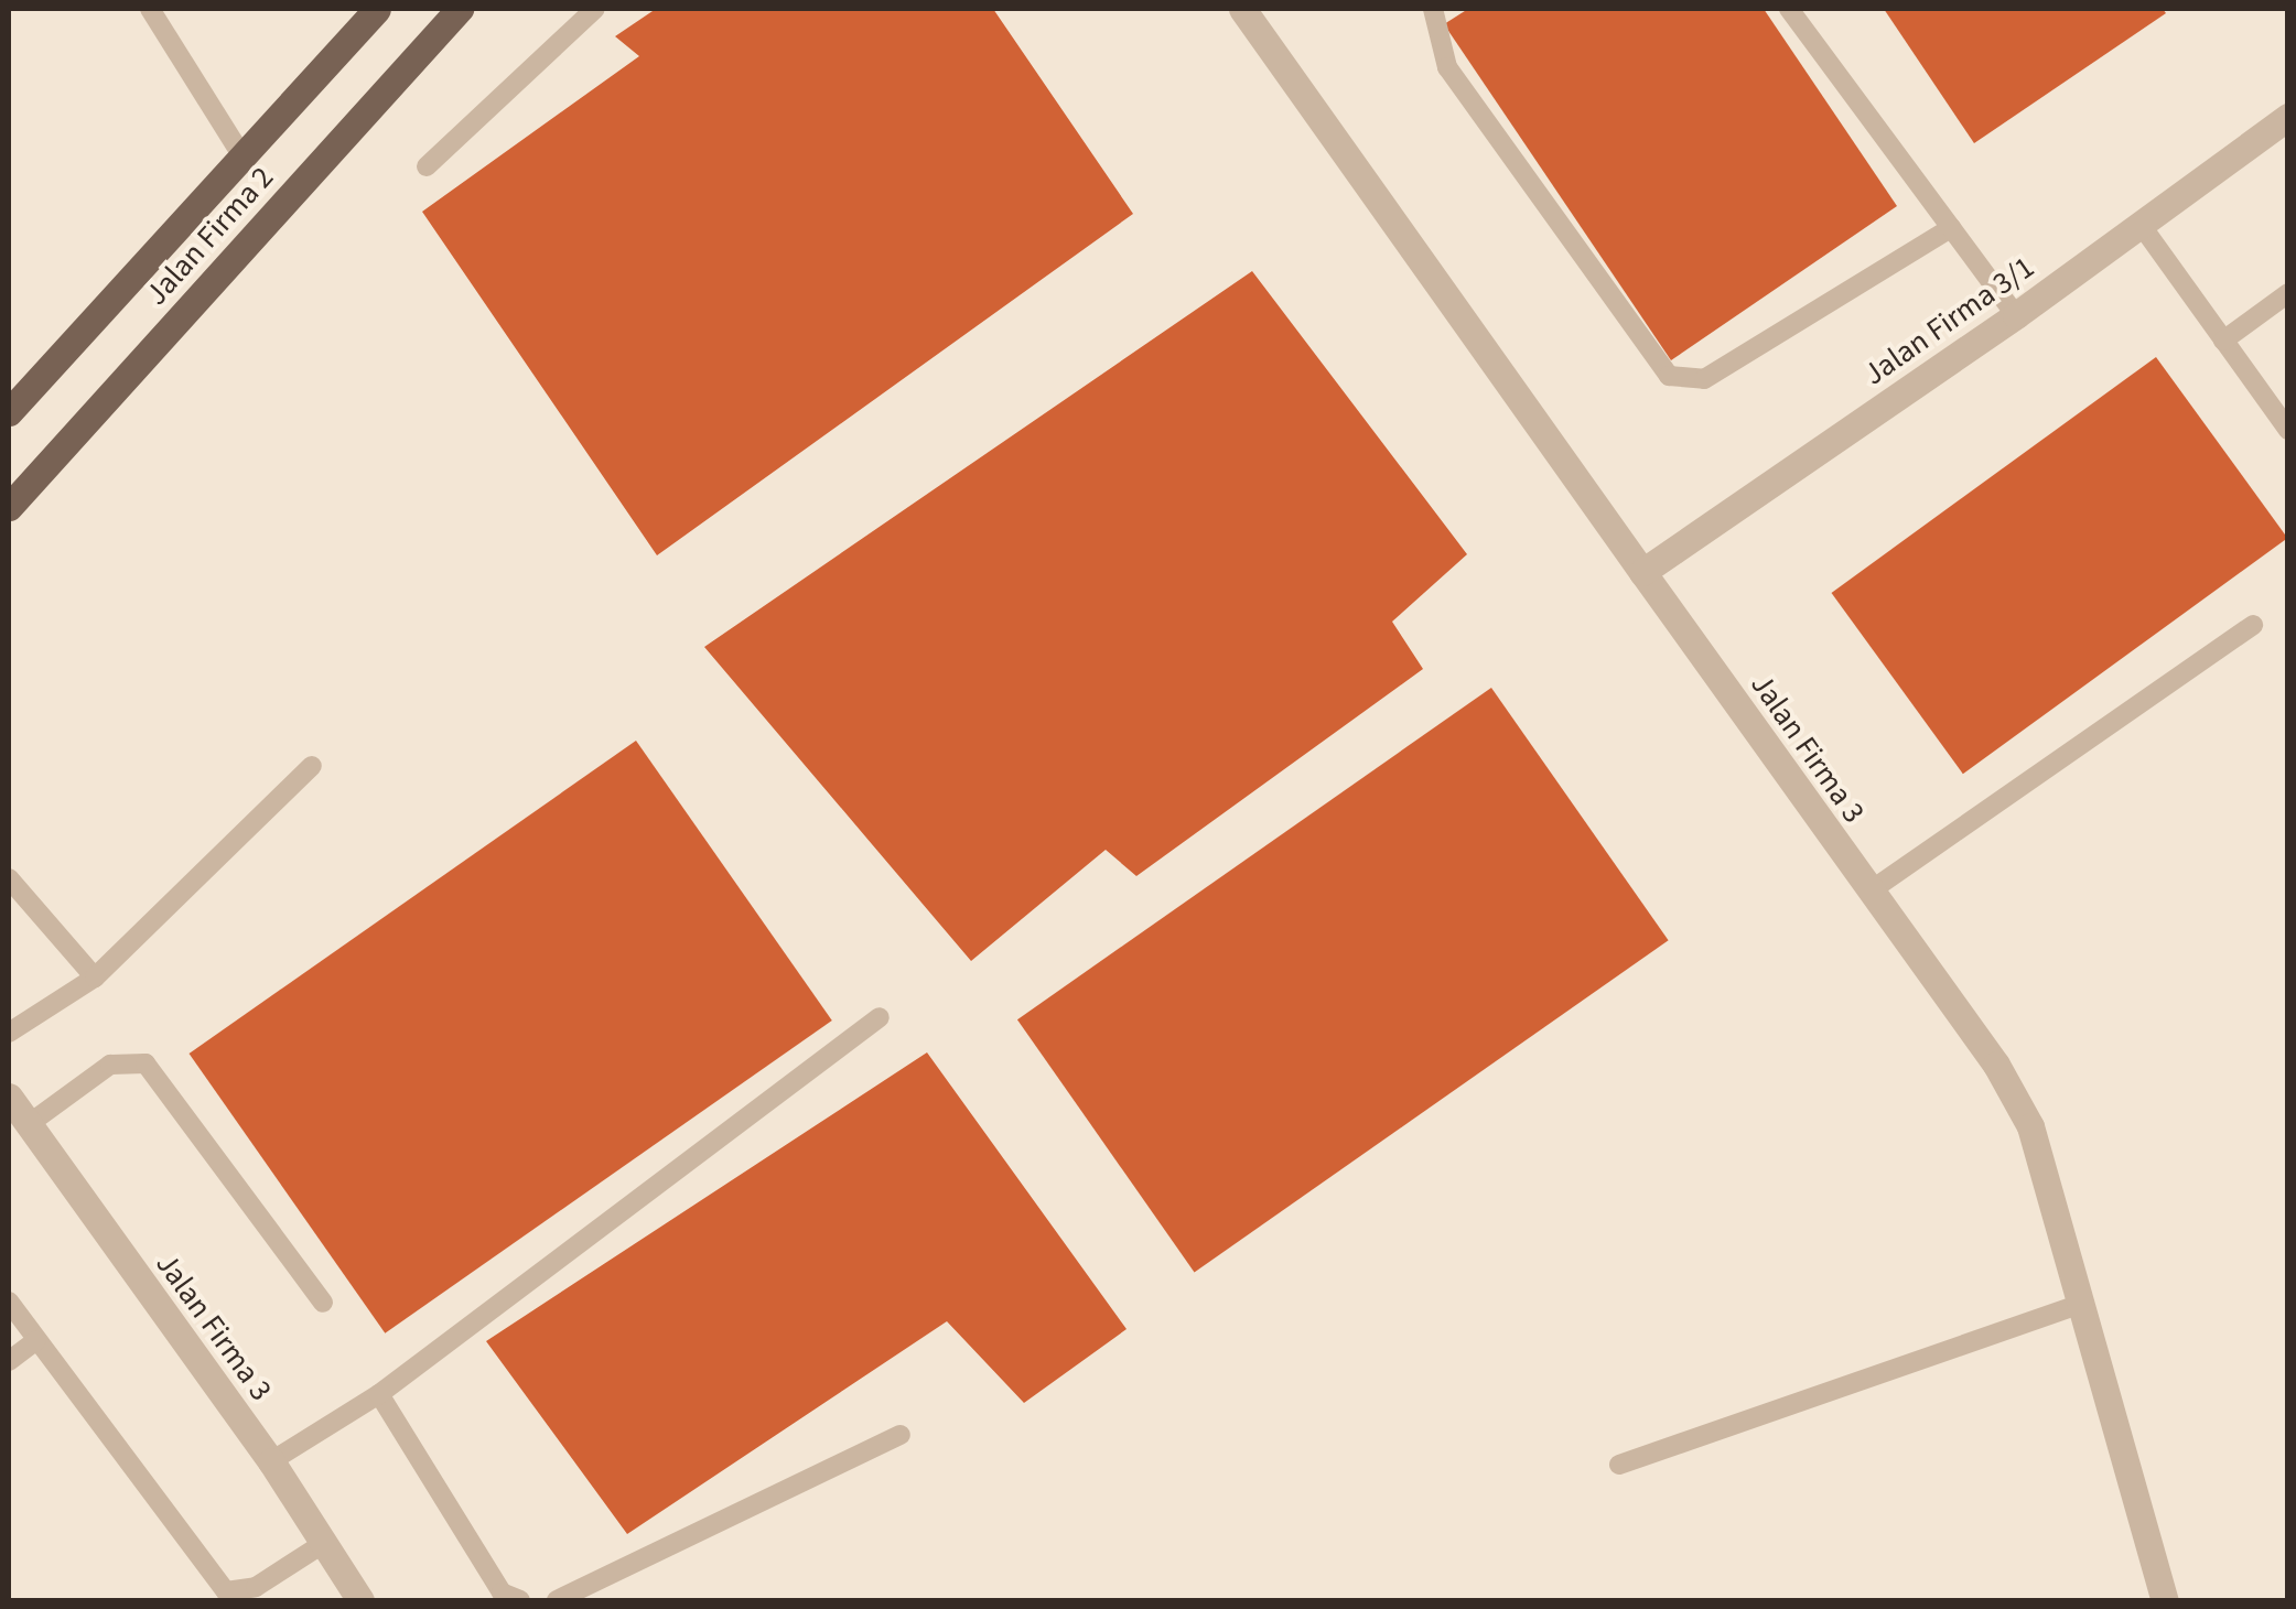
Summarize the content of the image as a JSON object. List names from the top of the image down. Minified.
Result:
{"streets":{"main road":["Jalan Firma 2"],"street":["Jalan Firma 3/1","Jalan Firma 3"]},"crossings":[["Jalan Firma 3/1","Jalan Firma 3"]]}
